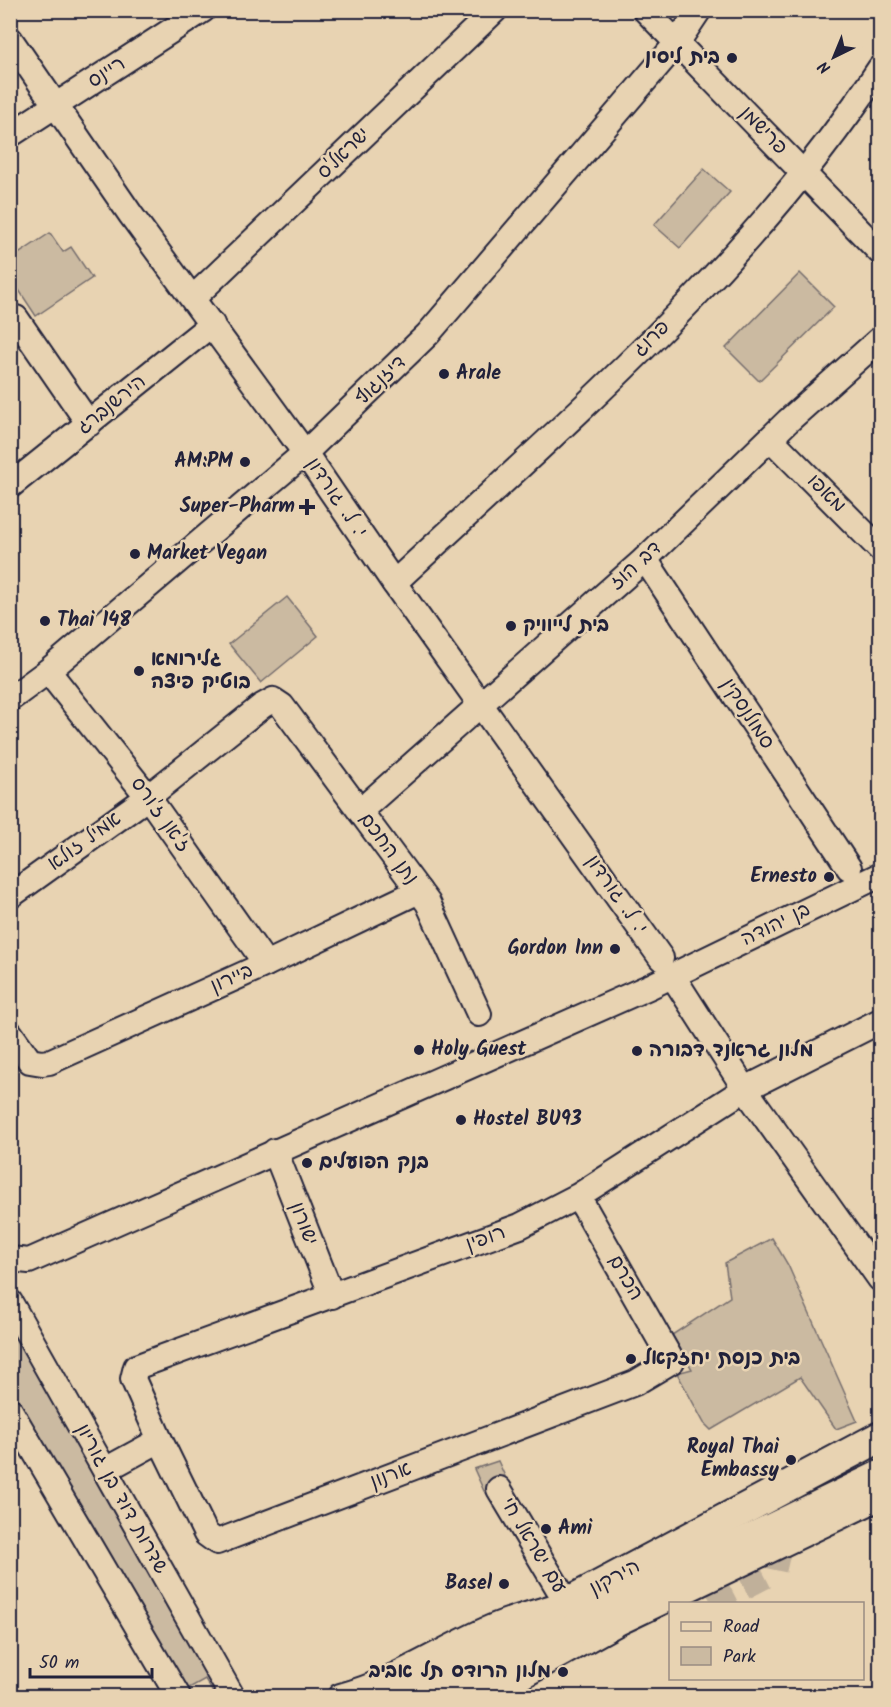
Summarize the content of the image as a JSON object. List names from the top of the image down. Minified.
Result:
{"streets":{"main road":["הירקון"],"street":["ריינס","פרישמן","ישראל'ס","פרוג","דיזנגוף","הירשנברג","מאפו","י. ל. גורדון","דב הוז","סמולנסקין","ז'אן ז'ורס","אמיל זולא","נתן החכם","בן יהודה","ביירון","ישורון","רופין","הכרם","ארנון","שדרות דוד בן גוריון","עם ישראל חי"]},"crossings":[["ריינס","י. ל. גורדון"],["פרישמן","פרוג"],["פרישמן","דיזנגוף"],["ישראל'ס","י. ל. גורדון"],["פרוג","י. ל. גורדון"],["דיזנגוף","י. ל. גורדון"],["דיזנגוף","ז'אן ז'ורס"],["הירשנברג","י. ל. גורדון"],["מאפו","דב הוז"],["י. ל. גורדון","דב הוז"],["י. ל. גורדון","בן יהודה"],["י. ל. גורדון","רופין"],["דב הוז","סמולנסקין"],["דב הוז","נתן החכם"],["ז'אן ז'ורס","אמיל זולא"],["ז'אן ז'ורס","ביירון"],["אמיל זולא","נתן החכם"],["נתן החכם","ביירון"],["בן יהודה","ישורון"],["ישורון","רופין"],["רופין","הכרם"],["רופין","ארנון"],["הכרם","ארנון"],["עם ישראל חי","הירקון"]],"places":{"other":["בית ליסין","Arale","AM:PM","Market Vegan","Thai 148","בית לייוויק","גלירומא בוטיק פיצה","Ernesto","Gordon Inn","Holy Guest","מלון גראנד דבורה","Hostel BU93","בנק הפועלים","בית כנסת יחזקאל","Royal Thai Embassy","Ami","Basel","מלון הרודס תל אביב"],"health":["Super-Pharm"]},"legend":["Road","Park"],"scale_bar":"50 m","north":"bottom left"}
